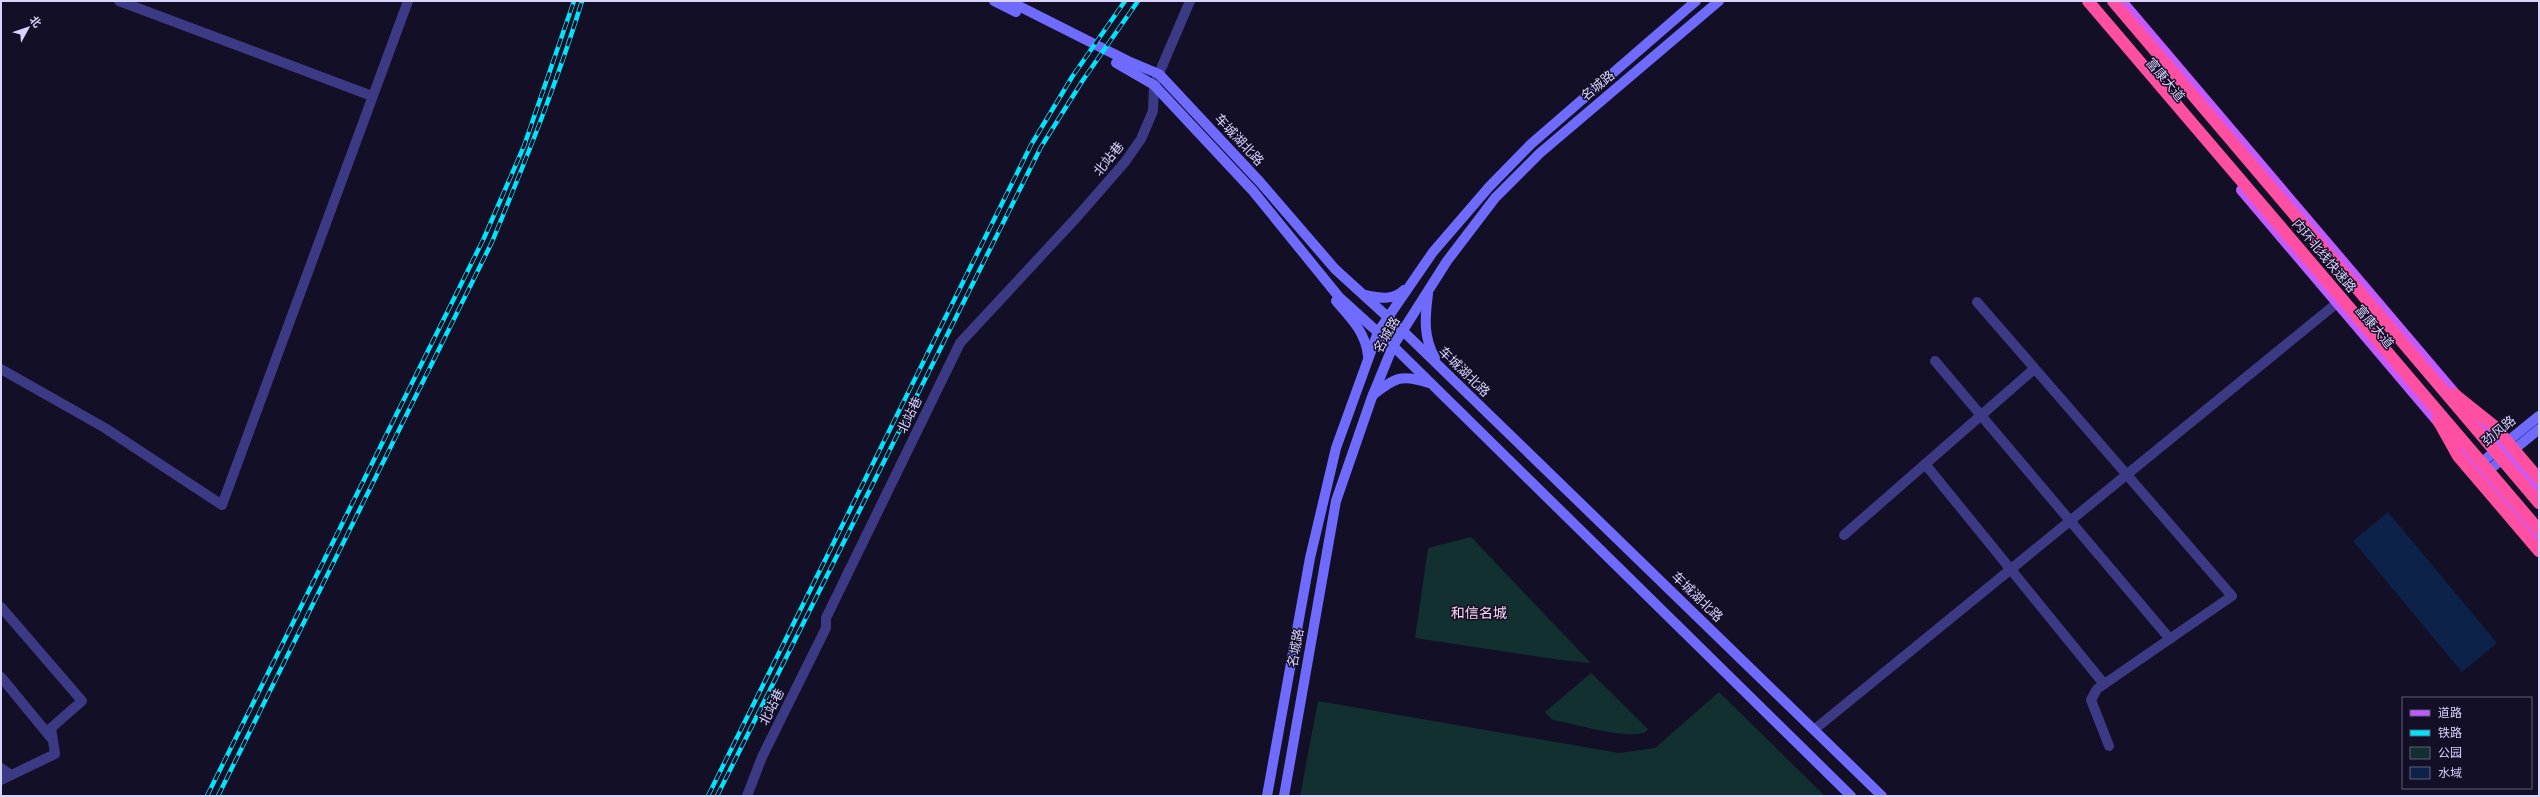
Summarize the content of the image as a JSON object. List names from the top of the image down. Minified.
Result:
{"streets":{"highway":["内环北线快速路"],"main road":["富康大道","名城路","车城湖北路","劲风路"],"street":["北站巷"]},"crossings":[["富康大道","劲风路"],["名城路","车城湖北路"],["车城湖北路","北站巷"]],"districts":["和信名城"],"legend":["道路","铁路","公园","水域"],"north":"top right"}
